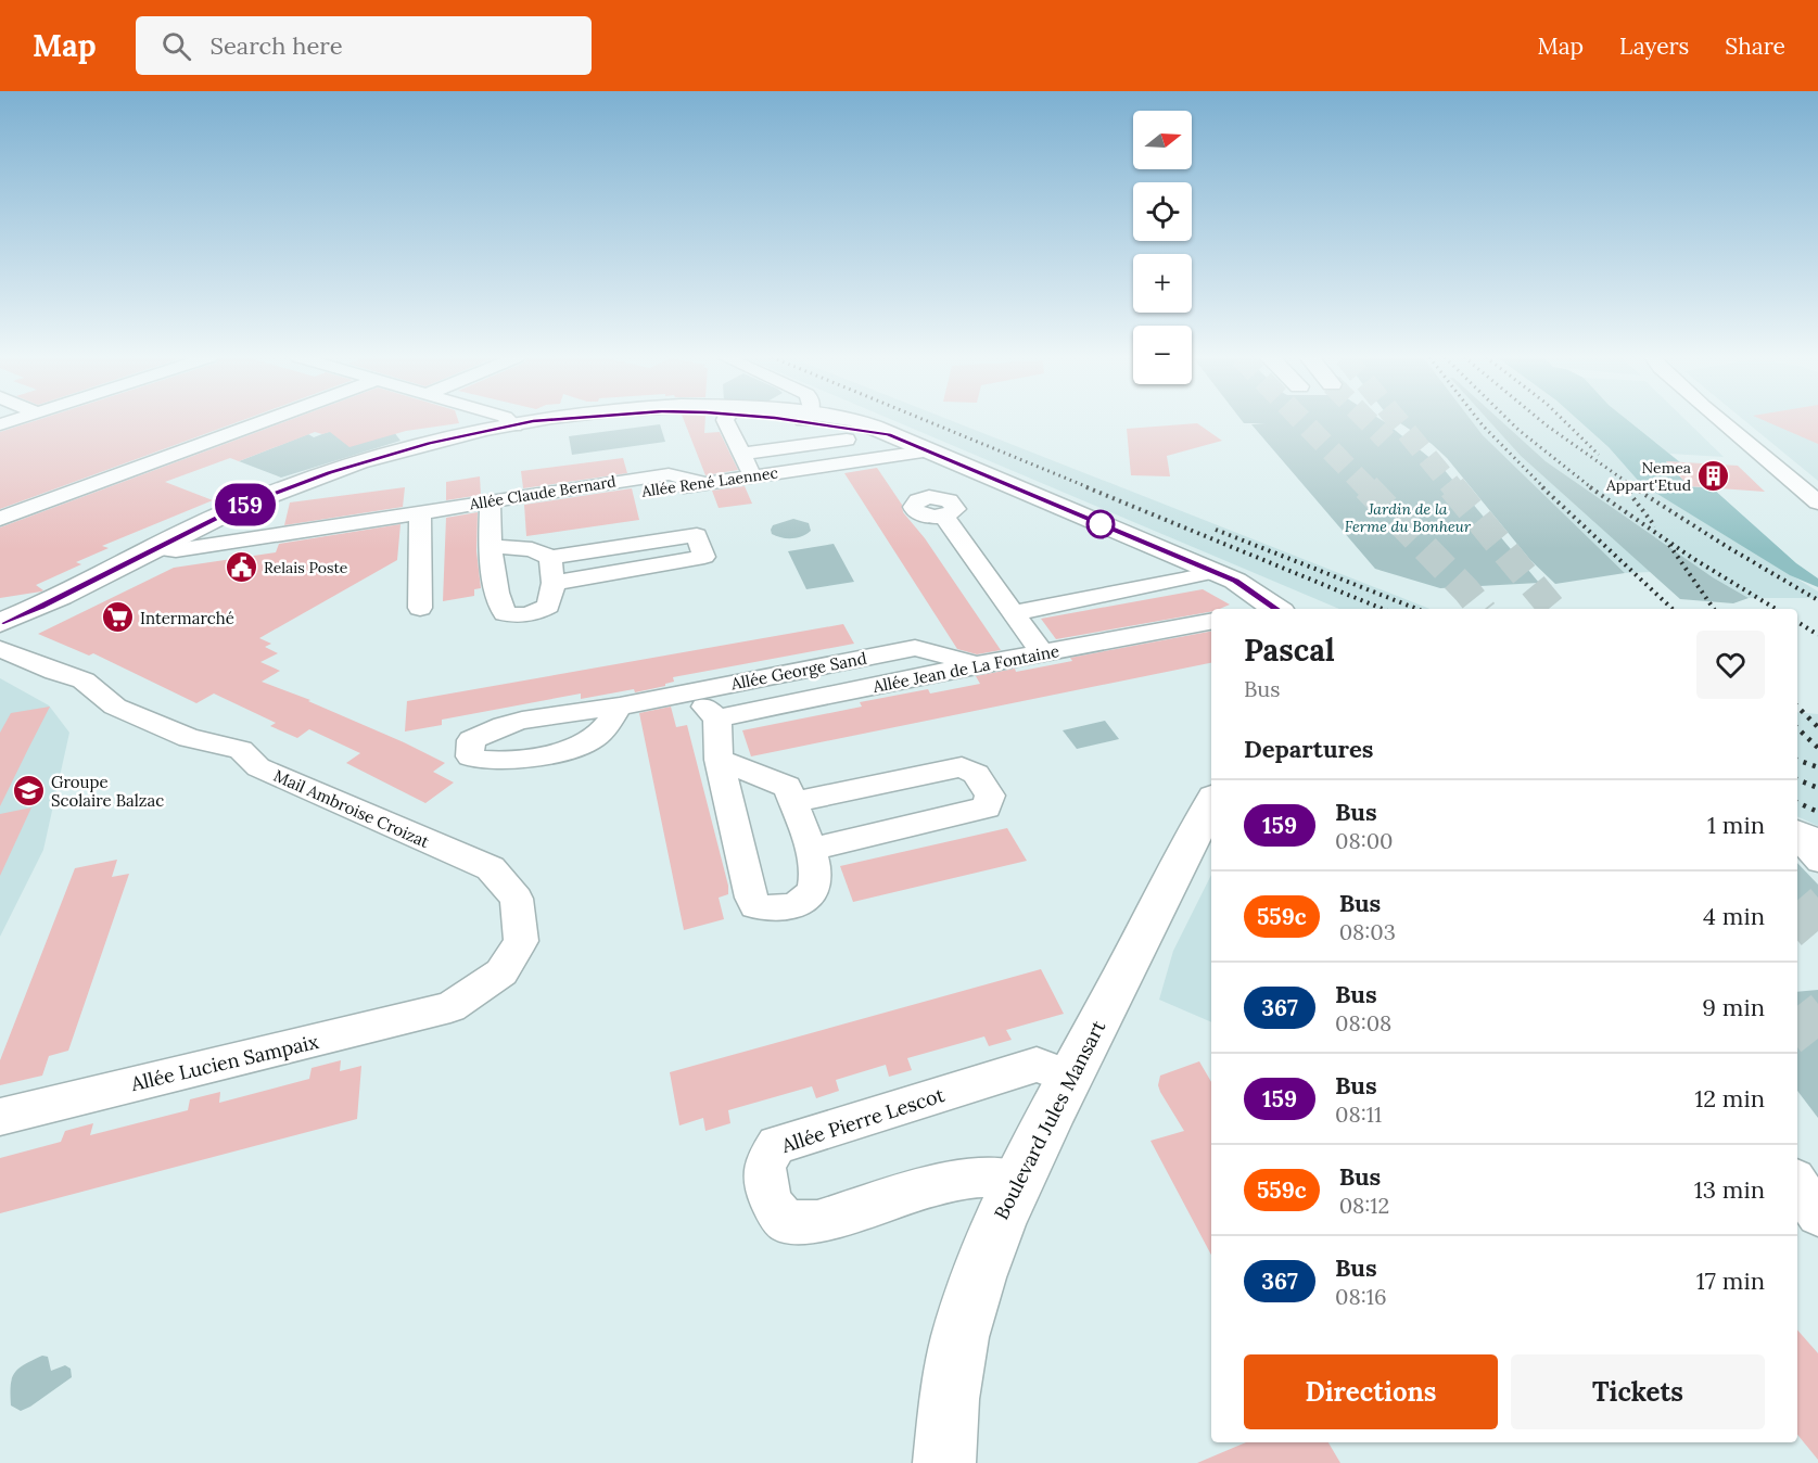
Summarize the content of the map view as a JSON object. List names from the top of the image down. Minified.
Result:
{"streets":{"main road":["Boulevard Jules Mansart"],"street":["Allée René Laennec","Allée Claude Bernard","Allée Jean de La Fontaine","Allée George Sand","Mail Ambroise Croizat","Allée Lucien Sampaix","Allée Pierre Lescot"]},"crossings":[["Allée René Laennec","Allée Claude Bernard"],["Allée Jean de La Fontaine","Allée George Sand"],["Mail Ambroise Croizat","Allée Lucien Sampaix"],["Allée Pierre Lescot","Boulevard Jules Mansart"]],"parks":["Jardin de la Ferme du Bonheur"],"places":{"building":["Nemea Appart'Etud"],"public building":["Relais Poste"],"supermarket":["Intermarché"],"school or university":["Groupe Scolaire Balzac"]},"lines":["bus line 159"],"north":"right","page":{"header":"Map","search":"Search here","nav":["Map","Layers","Share"],"on_map":"159","map_buttons":["+","−"],"heading":[["Pascal","Bus"],"Departures"],"list":[{"mark":"159","name":"Bus","note":"08:00","value":"1 min"},{"mark":"559c","name":"Bus","note":"08:03","value":"4 min"},{"mark":"367","name":"Bus","note":"08:08","value":"9 min"},{"mark":"159","name":"Bus","note":"08:11","value":"12 min"},{"mark":"559c","name":"Bus","note":"08:12","value":"13 min"},{"mark":"367","name":"Bus","note":"08:16","value":"17 min"}],"buttons":["Directions","Tickets"]}}
